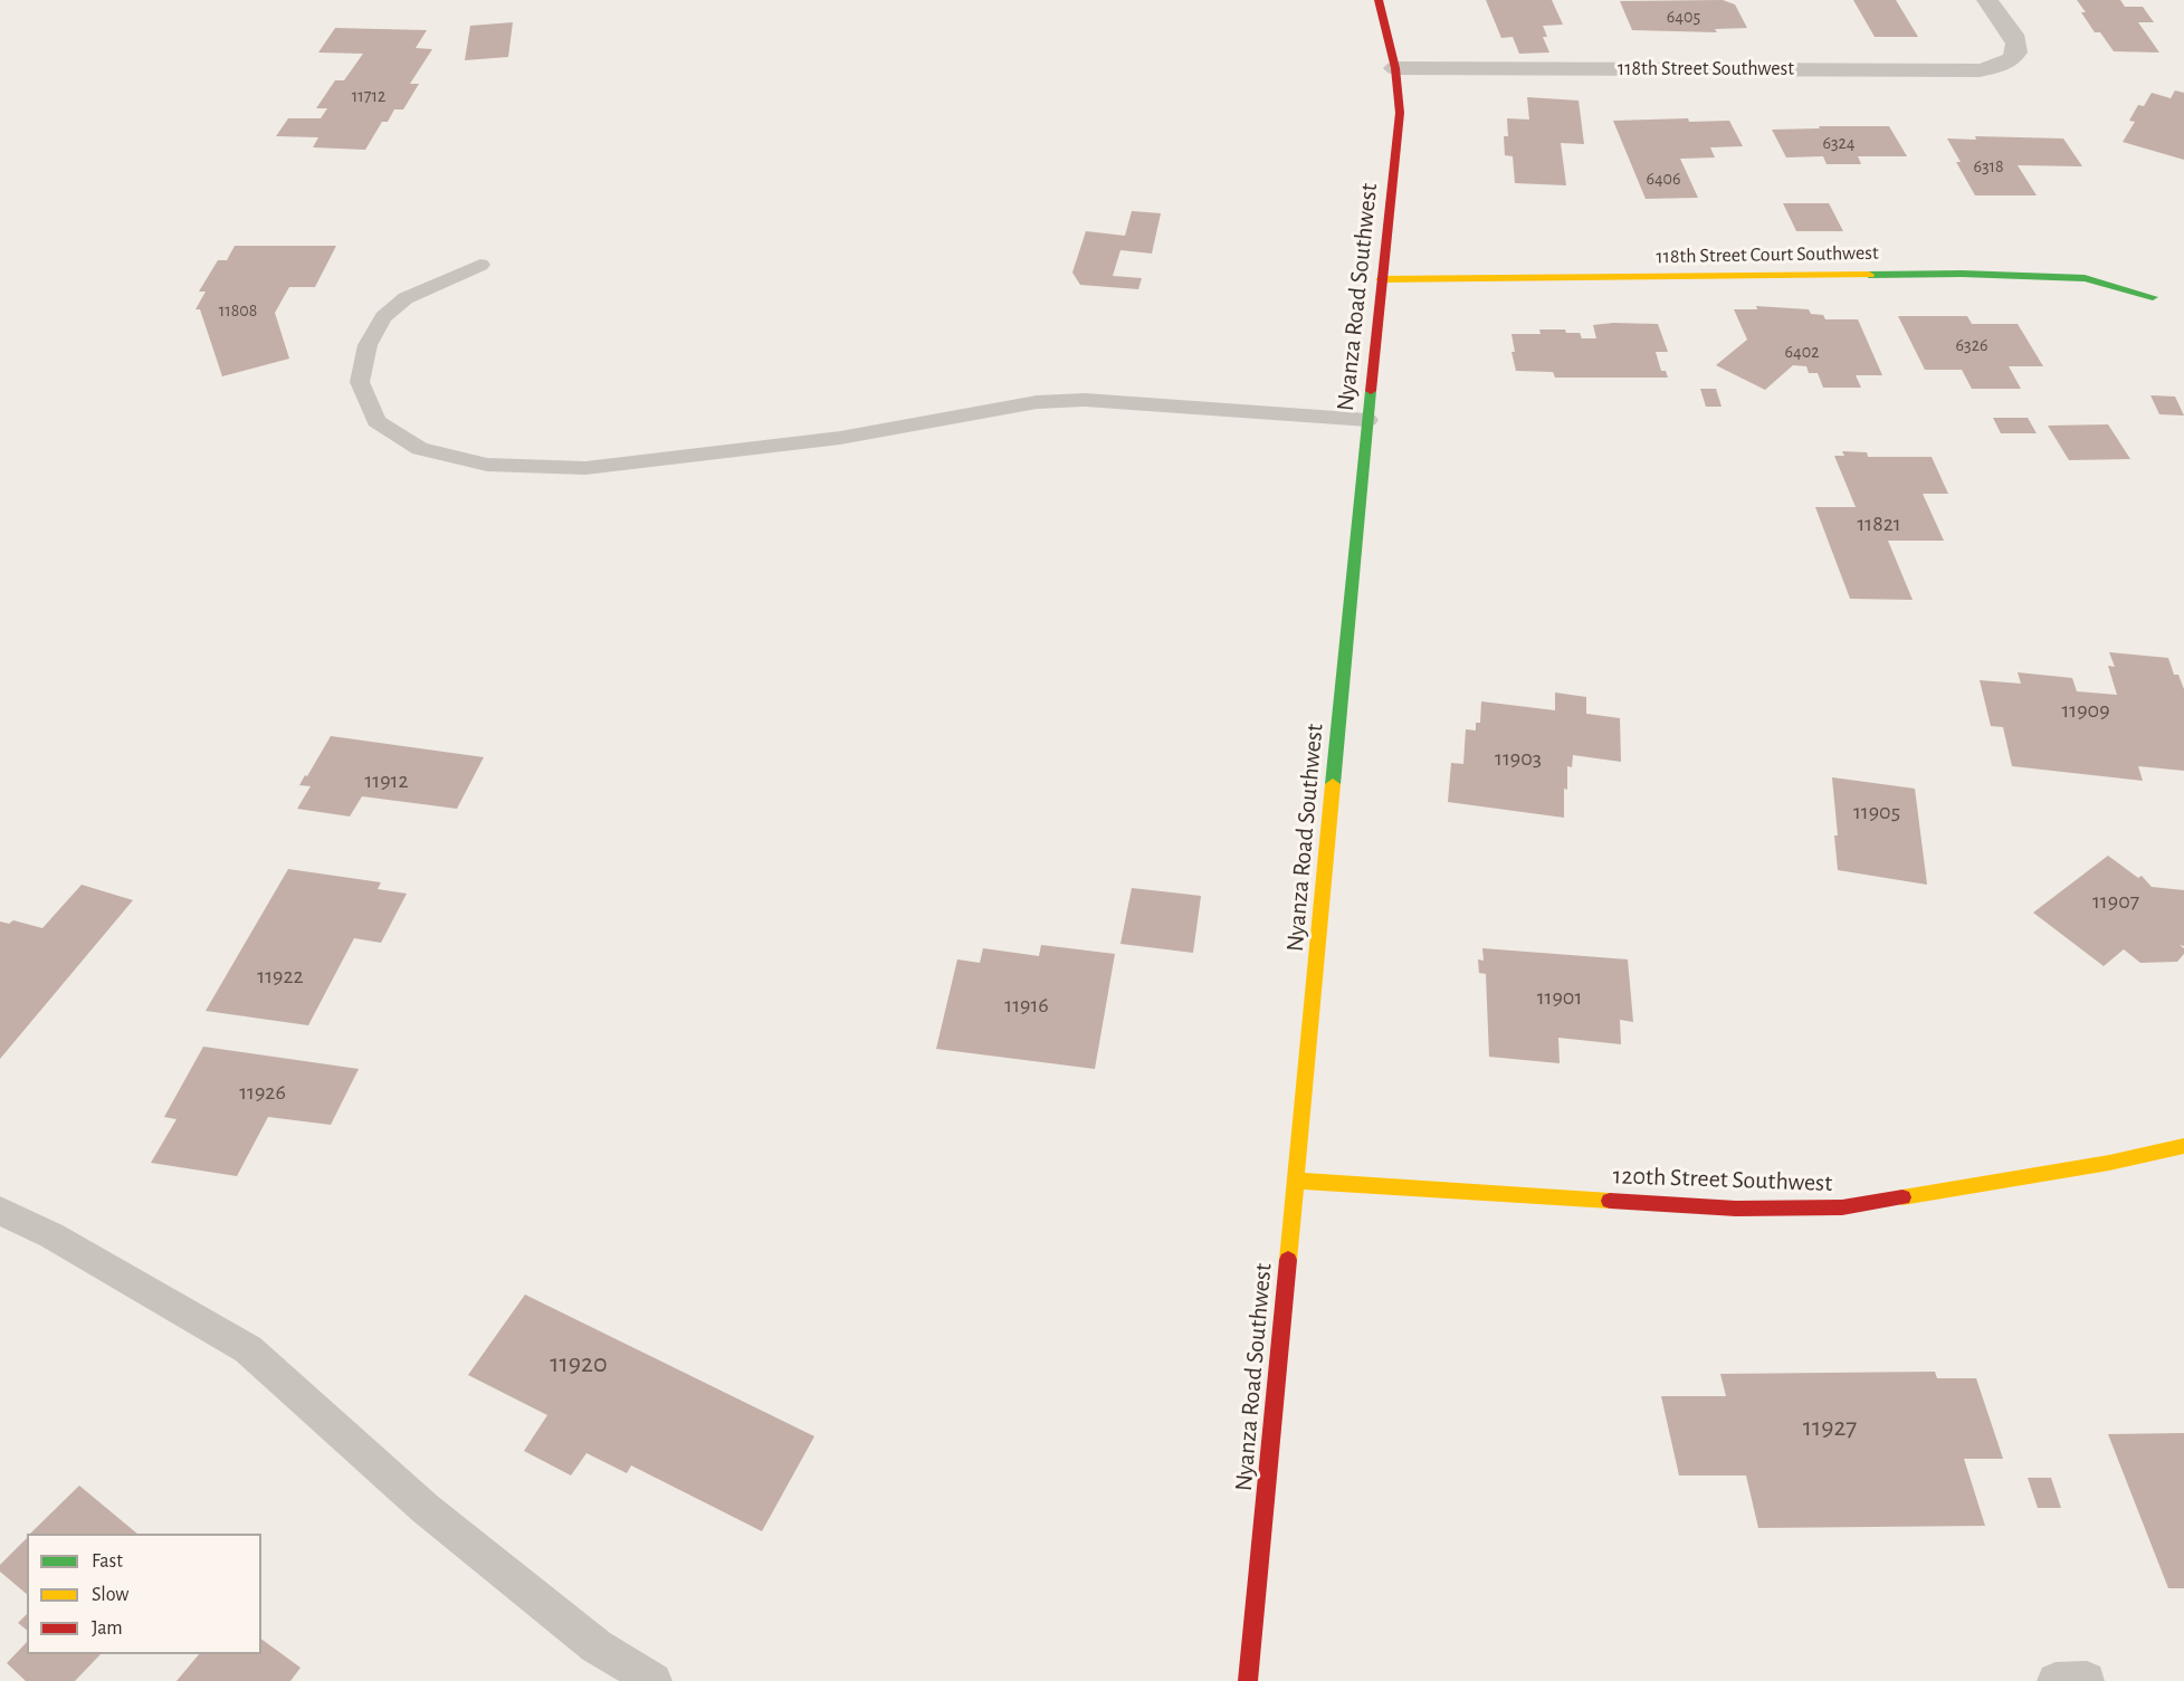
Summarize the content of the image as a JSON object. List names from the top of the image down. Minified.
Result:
{"streets":{"street":["118th Street Southwest","118th Street Court Southwest","Nyanza Road Southwest","120th Street Southwest"]},"crossings":[["118th Street Southwest","Nyanza Road Southwest"],["118th Street Court Southwest","Nyanza Road Southwest"],["Nyanza Road Southwest","120th Street Southwest"]],"house_numbers":["6405","11712","6324","6318","6406","11808","6326","6402","11821","11909","11903","11912","11905","11907","11922","11901","11916","11926","11920","11927"],"legend":["Fast","Slow","Jam"]}
